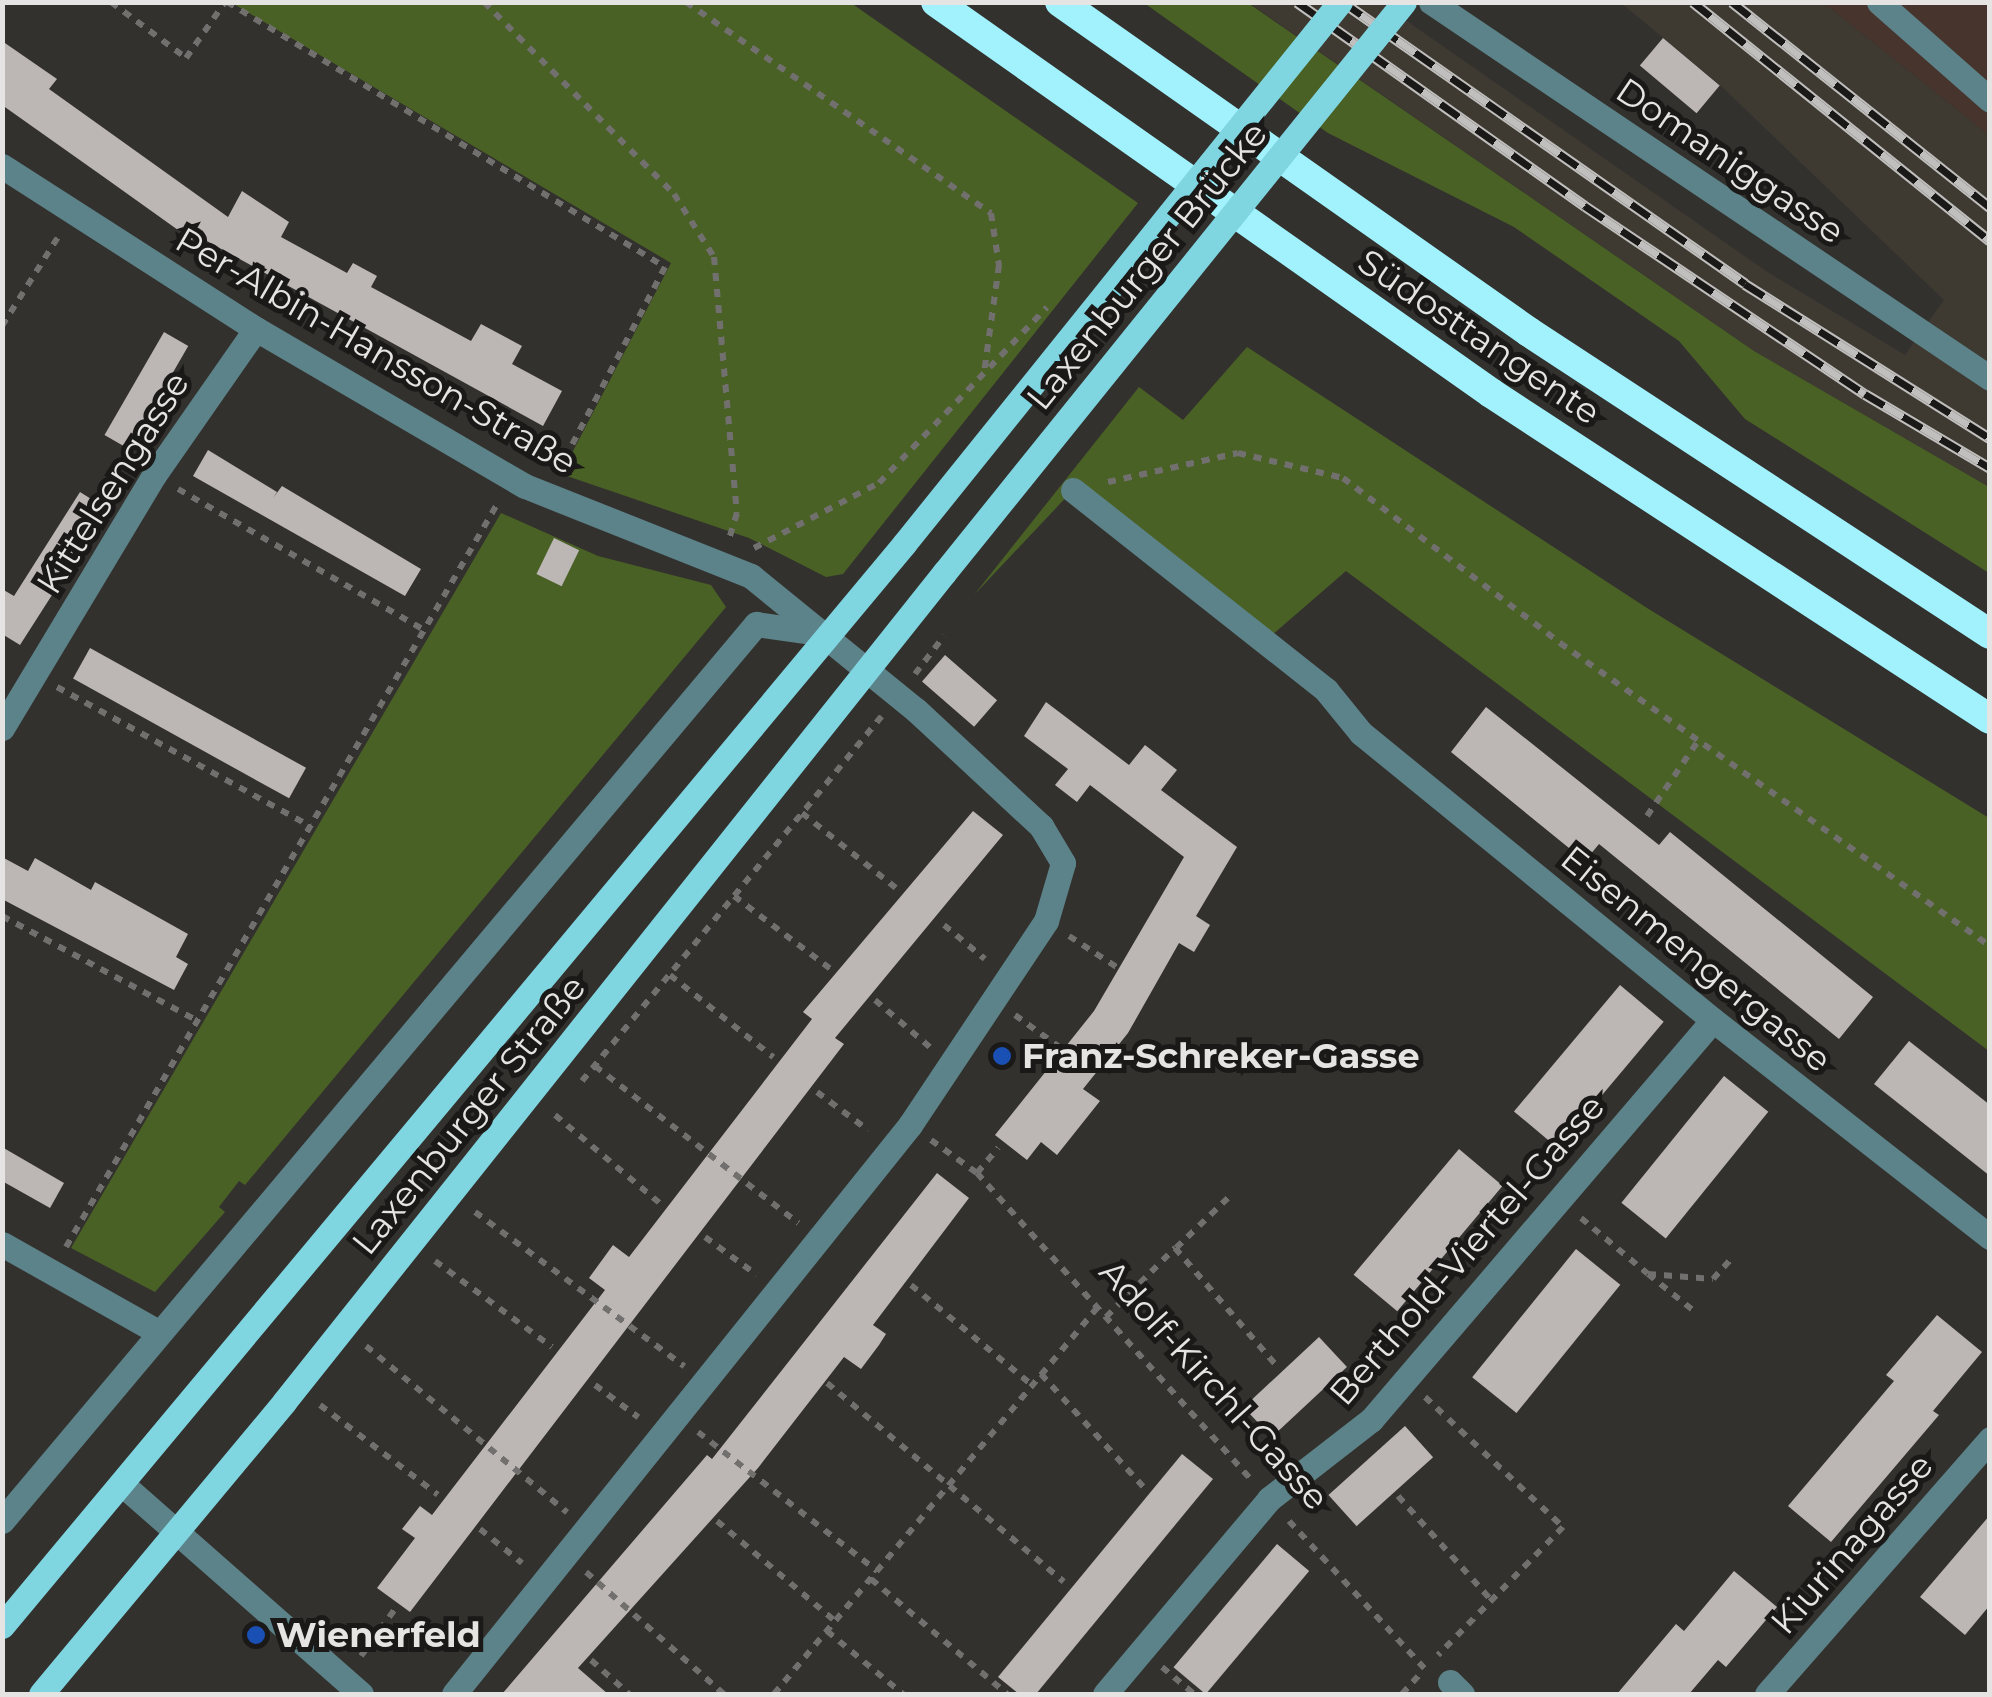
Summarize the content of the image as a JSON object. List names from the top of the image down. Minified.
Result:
{"streets":{"highway":["Südosttangente"],"main road":["Laxenburger Brücke","Laxenburger Straße"],"street":["Domaniggasse","Per-Albin-Hansson-Straße","Kittelsengasse","Eisenmengergasse","Berthold-Viertel-Gasse","Kiurinagasse"],"path":["Adolf-Kirchl-Gasse"]},"crossings":[["Laxenburger Brücke","Laxenburger Straße"],["Per-Albin-Hansson-Straße","Kittelsengasse"],["Per-Albin-Hansson-Straße","Laxenburger Straße"],["Eisenmengergasse","Berthold-Viertel-Gasse"],["Berthold-Viertel-Gasse","Adolf-Kirchl-Gasse"]],"places":["Franz-Schreker-Gasse","Wienerfeld"]}
